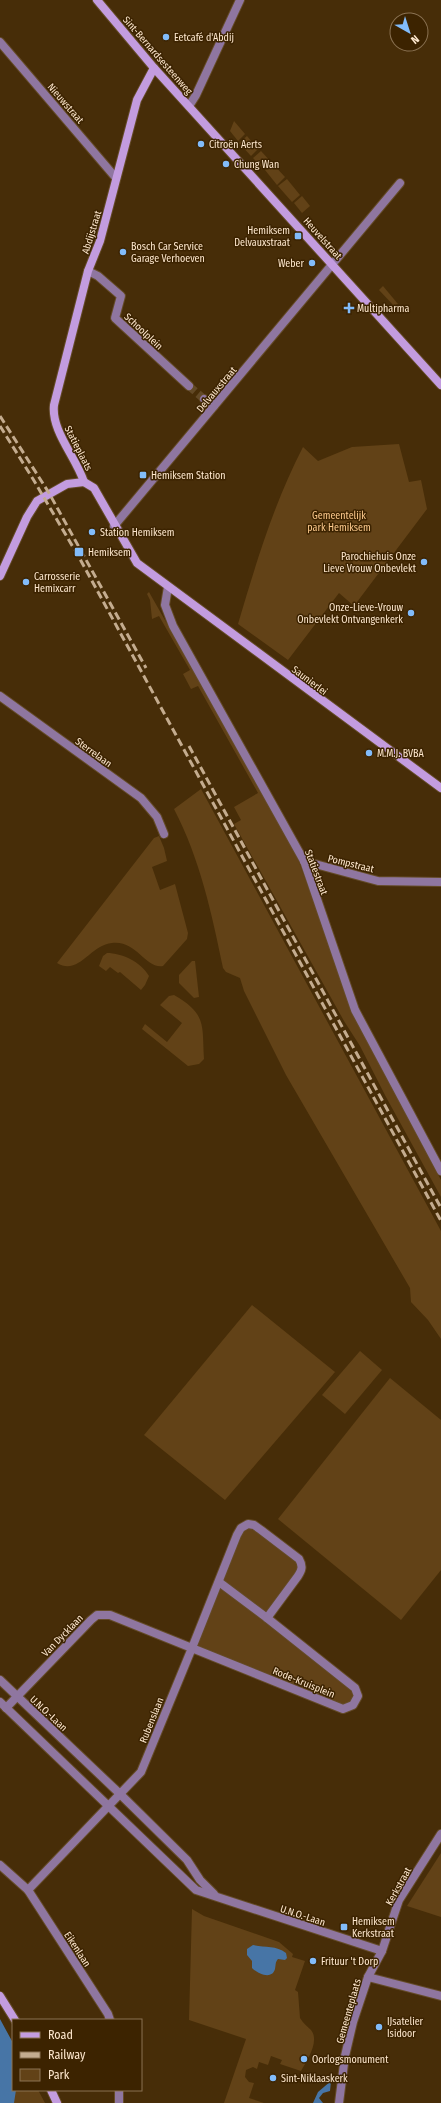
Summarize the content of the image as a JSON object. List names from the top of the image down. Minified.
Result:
{"streets":{"street":["Sint-Bernardsesteenweg","Nieuwstraat","Abdijstraat","Heuvelstraat","Schoolplein","Delvauxstraat","Statieplaats","Saunierlei","Sterrelaan","Pompstraat","Statiestraat","Van Dycklaan","Rode-Kruisplein","U.N.O.-Laan","Rubenslaan","Kerkstraat","Eikenlaan","Gemeenteplaats"]},"crossings":[["Sint-Bernardsesteenweg","Abdijstraat"],["Sint-Bernardsesteenweg","Heuvelstraat"],["Nieuwstraat","Abdijstraat"],["Abdijstraat","Schoolplein"],["Abdijstraat","Statieplaats"],["Heuvelstraat","Delvauxstraat"],["Delvauxstraat","Statieplaats"],["Statieplaats","Saunierlei"],["Statieplaats","Statiestraat"],["Saunierlei","Statiestraat"],["Pompstraat","Statiestraat"],["Van Dycklaan","Rode-Kruisplein"],["Van Dycklaan","U.N.O.-Laan"],["Van Dycklaan","Rubenslaan"],["Rode-Kruisplein","Rubenslaan"],["U.N.O.-Laan","Rubenslaan"],["U.N.O.-Laan","Kerkstraat"],["U.N.O.-Laan","Gemeenteplaats"],["Kerkstraat","Gemeenteplaats"]],"parks":["Gemeentelijk park Hemiksem"],"places":{"other":["Eetcafé d'Abdij","Citroën Aerts","Chung Wan","Bosch Car Service Garage Verhoeven","Weber","Station Hemiksem","Parochiehuis Onze Lieve Vrouw Onbevlekt","Carrosserie Hemixcarr","Onze-Lieve-Vrouw Onbevlekt Ontvangenkerk","M.M.J. BVBA","Frituur 't Dorp","IJsatelier Isidoor","Oorlogsmonument","Sint-Niklaaskerk"],"transit":["Hemiksem Delvauxstraat","Hemiksem Station","Hemiksem","Hemiksem Kerkstraat"],"health":["Multipharma"]},"legend":["Road","Railway","Park"],"north":"bottom right"}
